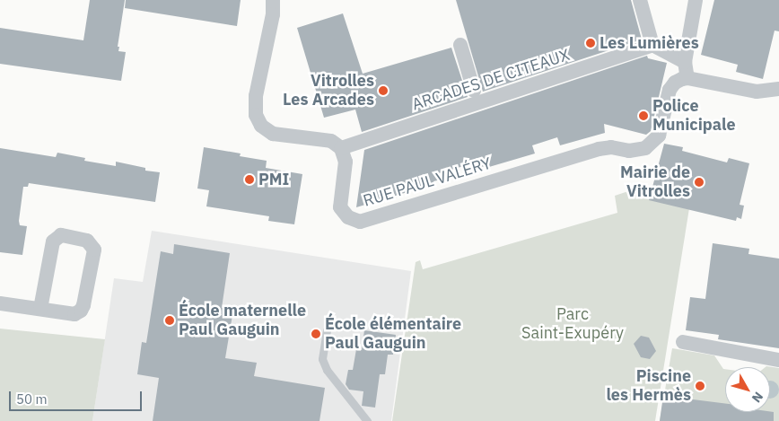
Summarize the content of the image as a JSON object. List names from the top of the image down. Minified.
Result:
{"streets":{"street":["ARCADES DE CITEAUX","RUE PAUL VALÉRY"]},"crossings":[["ARCADES DE CITEAUX","RUE PAUL VALÉRY"]],"parks":["Parc Saint-Exupéry"],"places":["Les Lumières","Vitrolles Les Arcades","Police Municipale","PMI","Mairie de Vitrolles","École maternelle Paul Gauguin","École élémentaire Paul Gauguin","Piscine les Hermès"],"scale_bar":"50 m","north":"bottom right"}
